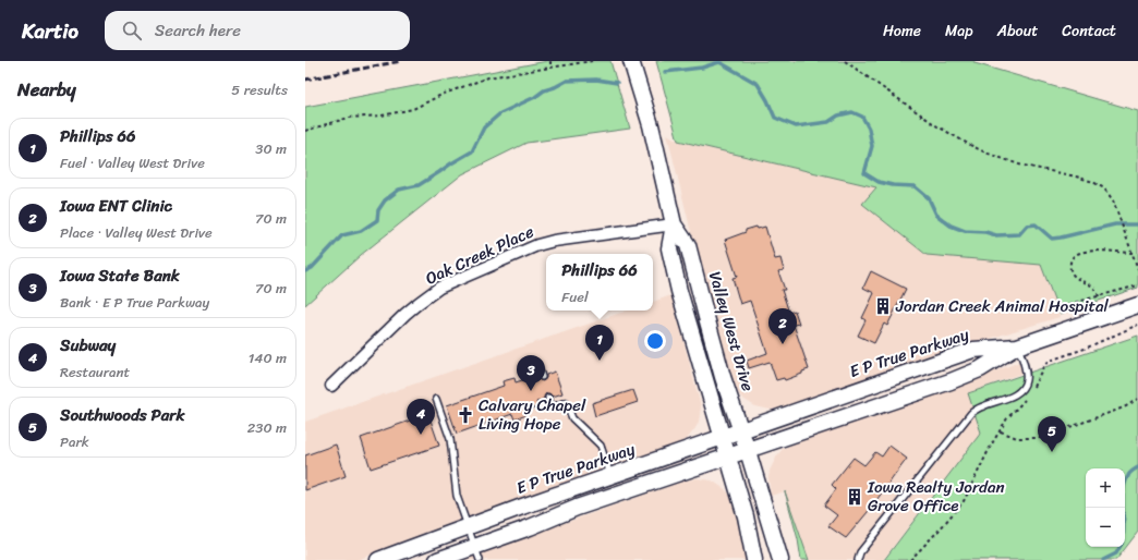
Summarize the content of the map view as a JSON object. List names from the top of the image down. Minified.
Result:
{"streets":{"main road":["Valley West Drive","E P True Parkway"],"street":["Oak Creek Place"]},"crossings":[["Oak Creek Place","Valley West Drive"],["Valley West Drive","E P True Parkway"]],"places":{"building":["Jordan Creek Animal Hospital","Iowa Realty Jordan Grove Office"],"church":["Calvary Chapel Living Hope"]},"page":{"header":"Kartio","search":"Search here","nav":["Home","Map","About","Contact"],"heading":["Nearby","5 results"],"list":[{"mark":"1","name":"Phillips 66","note":"Fuel · Valley West Drive","value":"30 m"},{"mark":"2","name":"Iowa ENT Clinic","note":"Place · Valley West Drive","value":"70 m"},{"mark":"3","name":"Iowa State Bank","note":"Bank · E P True Parkway","value":"70 m"},{"mark":"4","name":"Subway","note":"Restaurant","value":"140 m"},{"mark":"5","name":"Southwoods Park","note":"Park","value":"230 m"}],"popup":["Phillips 66","Fuel"],"pins":["2","1","3","4","5"],"map_buttons":["+","−"]}}
